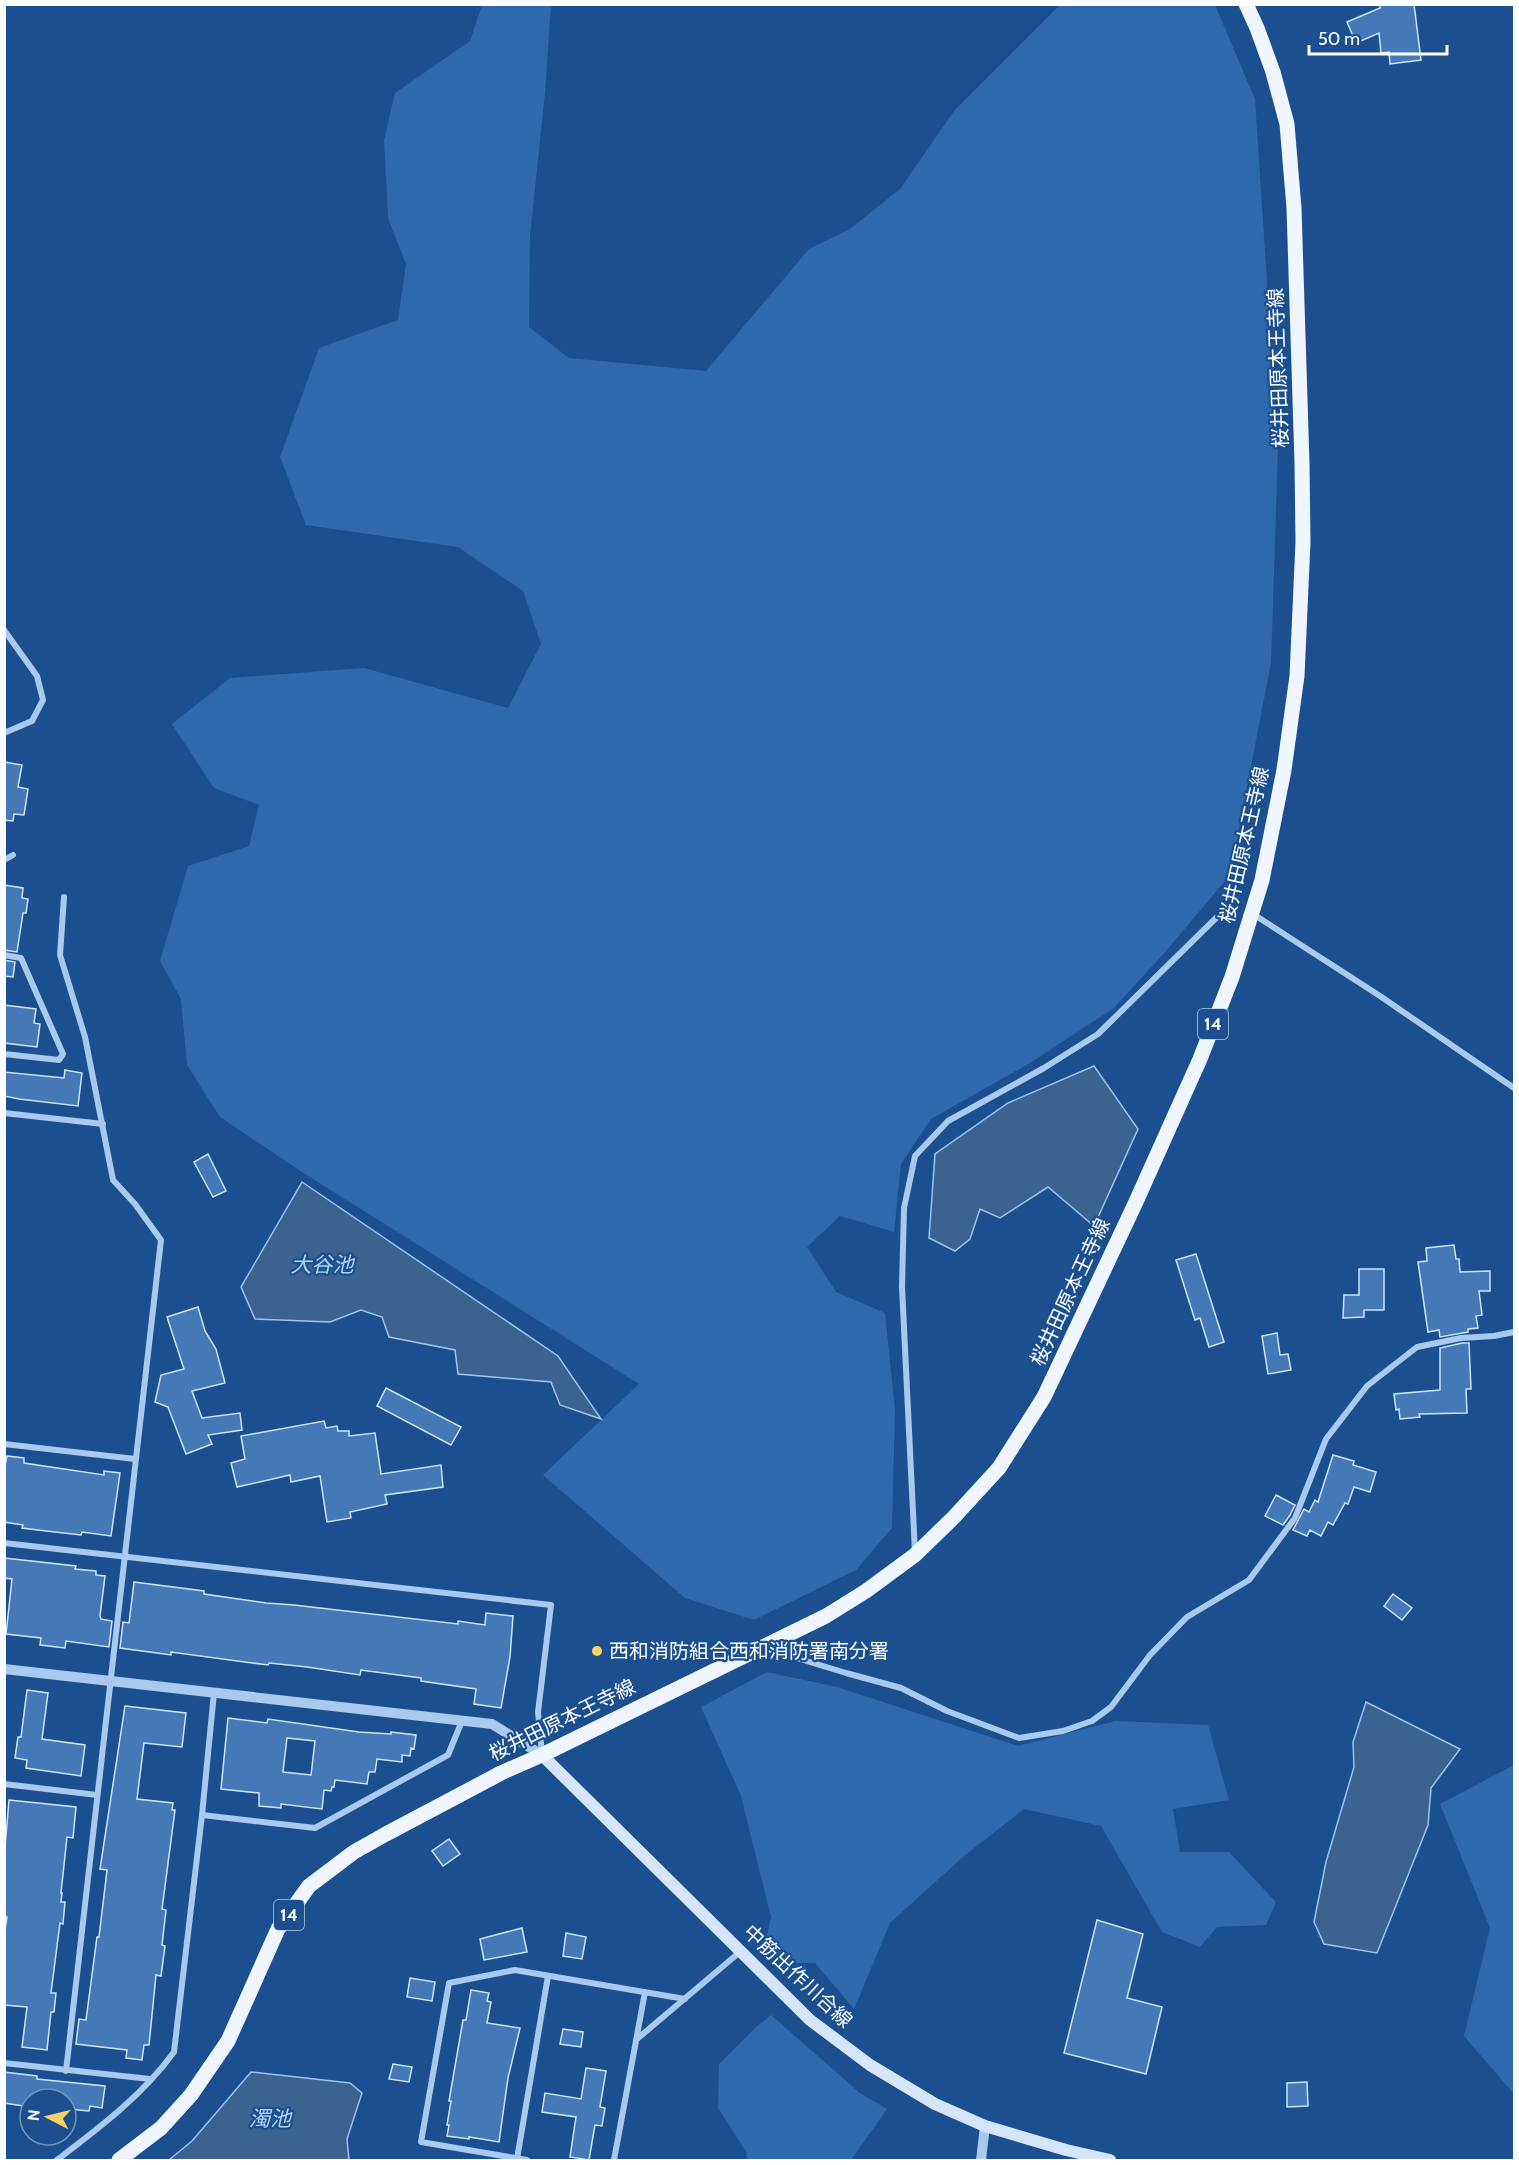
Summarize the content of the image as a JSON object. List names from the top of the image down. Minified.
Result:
{"streets":{"main road":["桜井田原本王寺線","14","中筋出作川合線"]},"crossings":[["桜井田原本王寺線","中筋出作川合線"]],"water":["大谷池","濁池"],"places":["西和消防組合西和消防署南分署"],"scale_bar":"50 m","north":"left"}
